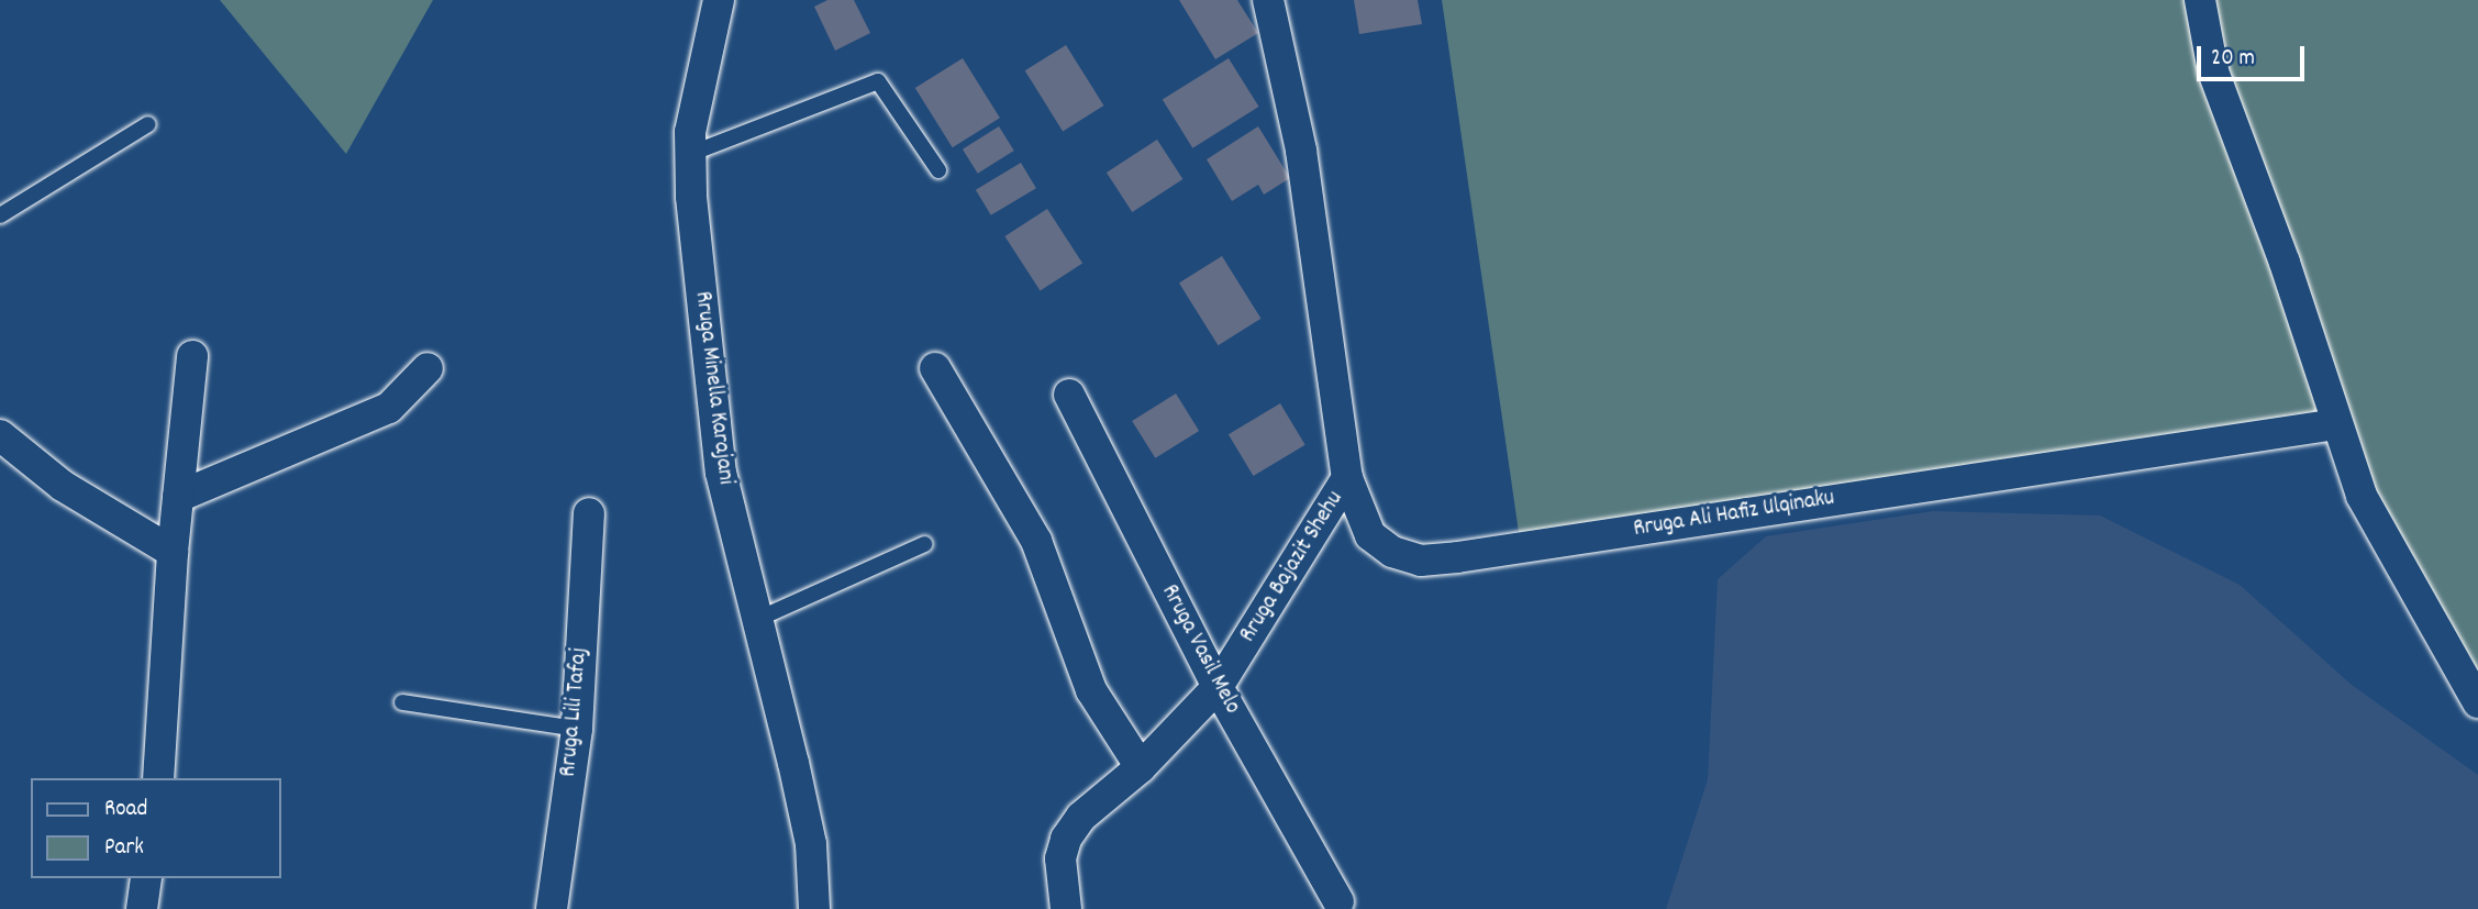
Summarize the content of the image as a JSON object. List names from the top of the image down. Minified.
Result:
{"streets":{"street":["Rruga Minella Karajani","Rruga Ali Hafiz Ulqinaku","Rruga Bajazit Shehu","Rruga Vasil Melo","Rruga Lili Tafaj"]},"crossings":[["Rruga Ali Hafiz Ulqinaku","Rruga Bajazit Shehu"],["Rruga Bajazit Shehu","Rruga Vasil Melo"]],"legend":["Road","Park"],"scale_bar":"20 m"}
